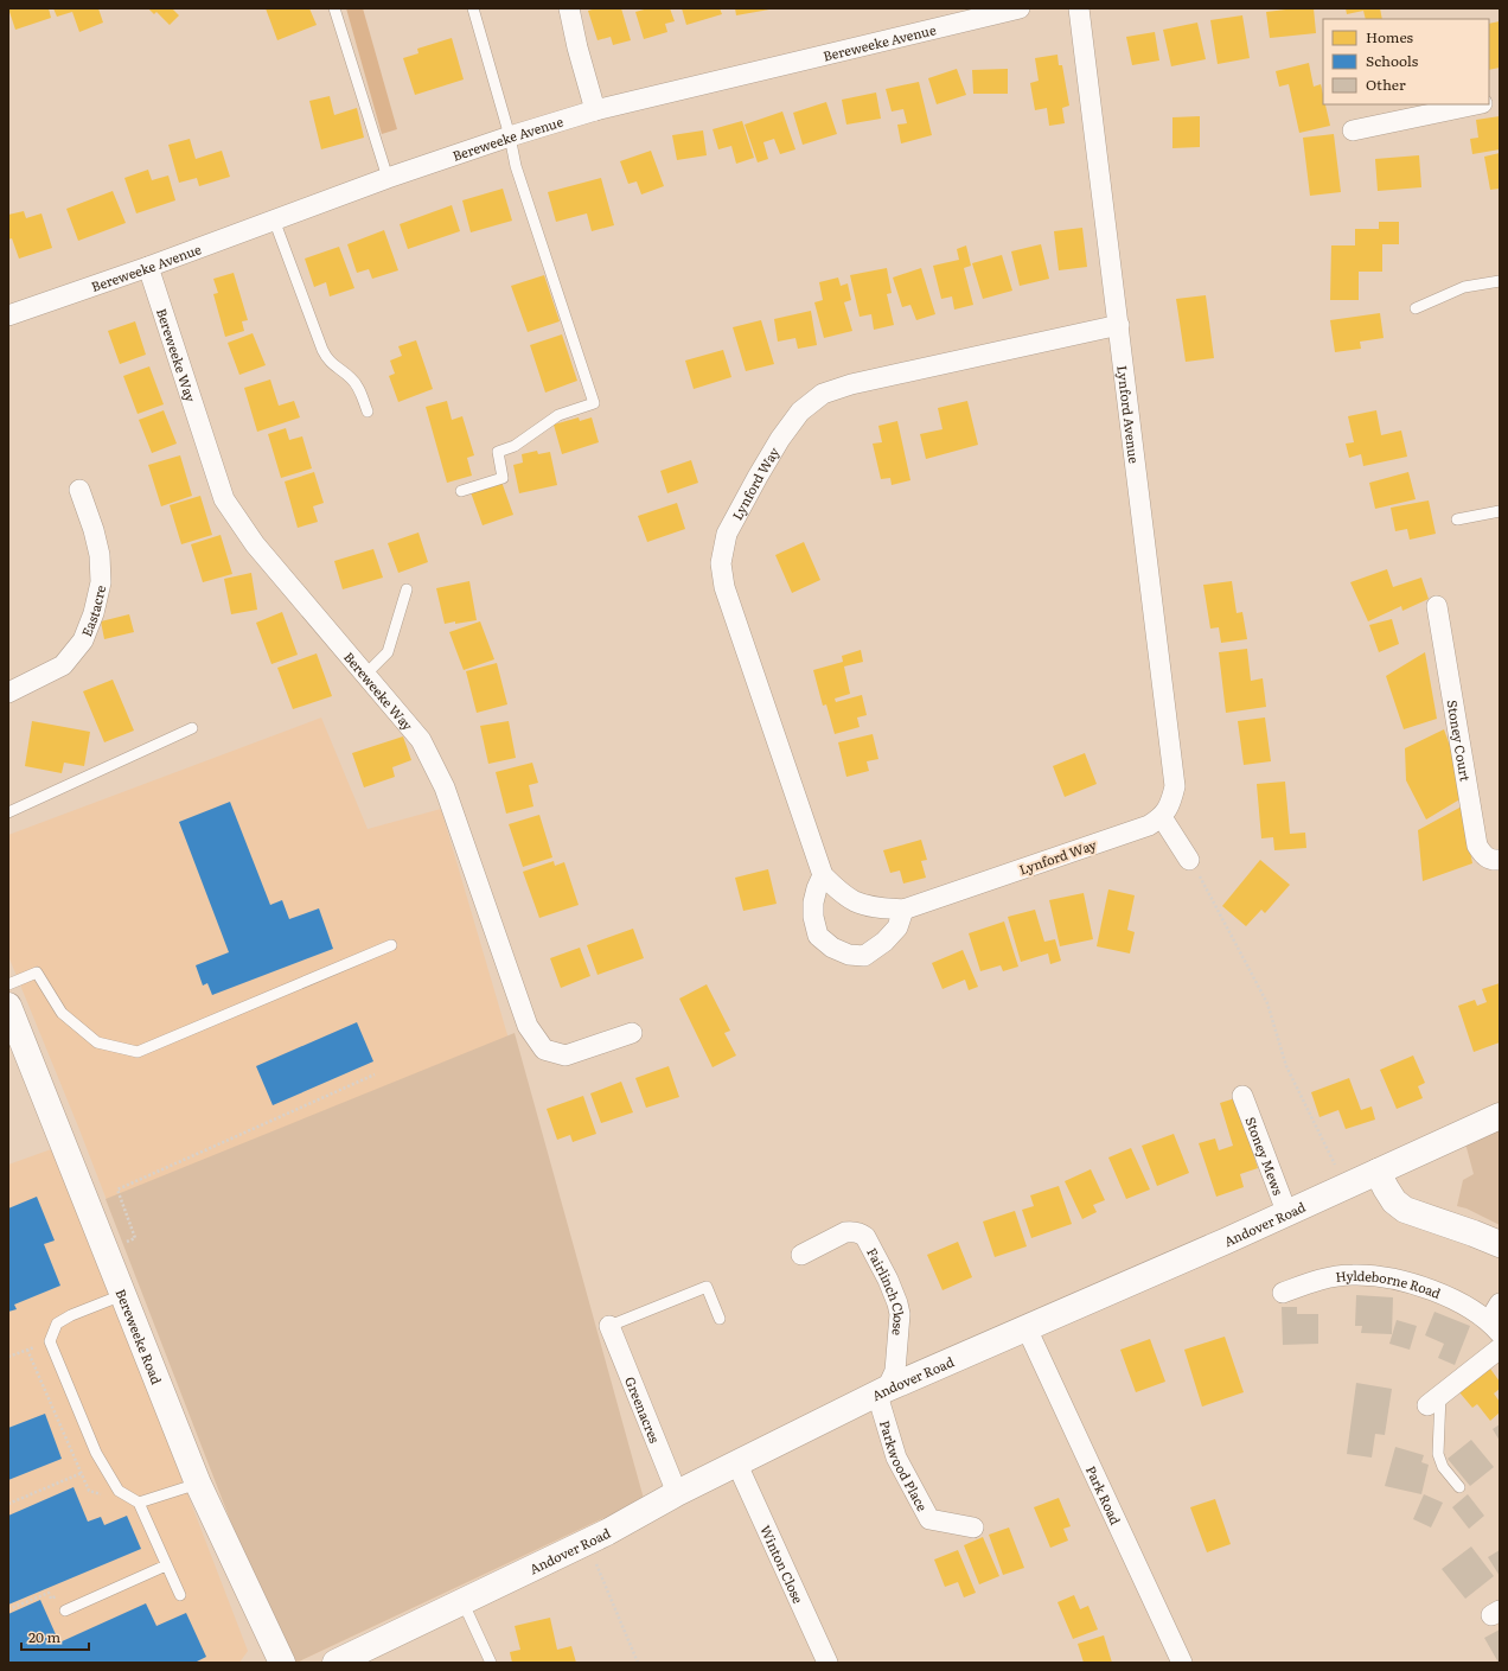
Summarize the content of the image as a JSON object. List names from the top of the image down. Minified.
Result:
{"streets":{"main road":["Andover Road","Bereweeke Road"],"street":["Bereweeke Avenue","Bereweeke Way","Lynford Avenue","Lynford Way","Eastacre","Stoney Court","Stoney Mews","Hyldeborne Road","Fairlinch Close","Greenacres","Parkwood Place","Park Road","Winton Close"]},"crossings":[["Bereweeke Avenue","Bereweeke Way"],["Lynford Avenue","Lynford Way"],["Stoney Mews","Andover Road"],["Andover Road","Fairlinch Close"],["Andover Road","Greenacres"],["Andover Road","Parkwood Place"],["Andover Road","Park Road"],["Andover Road","Winton Close"],["Fairlinch Close","Parkwood Place"]],"legend":["Homes","Schools","Other"],"scale_bar":"20 m"}
